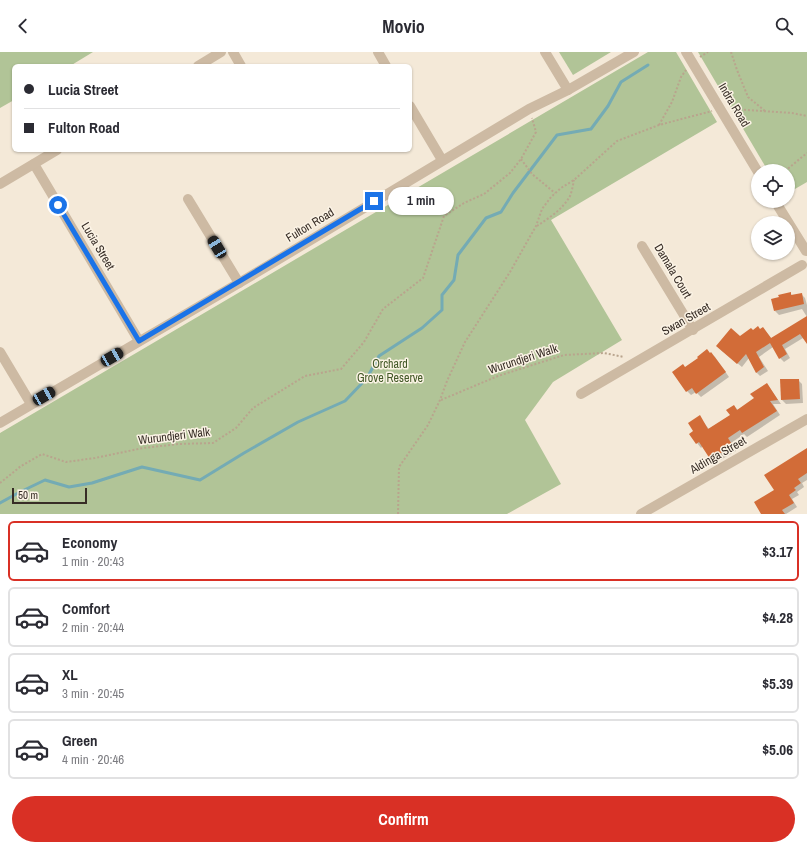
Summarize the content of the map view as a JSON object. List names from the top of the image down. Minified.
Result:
{"streets":{"street":["Indra Road","Fulton Road","Lucia Street","Damala Court","Swan Street","Aldinga Street"],"path":["Wurundjeri Walk"]},"crossings":[["Fulton Road","Lucia Street"],["Fulton Road","Wurundjeri Walk"],["Damala Court","Swan Street"],["Swan Street","Wurundjeri Walk"]],"parks":["Orchard Grove Reserve"],"scale_bar":"50 m","page":{"header":"Movio","banner":["Lucia Street","Fulton Road"],"bubble":"1 min","scale":"50 m","list":[{"name":"Economy","note":"1 min · 20:43","value":"$3.17"},{"name":"Comfort","note":"2 min · 20:44","value":"$4.28"},{"name":"XL","note":"3 min · 20:45","value":"$5.39"},{"name":"Green","note":"4 min · 20:46","value":"$5.06"}],"buttons":"Confirm"}}
